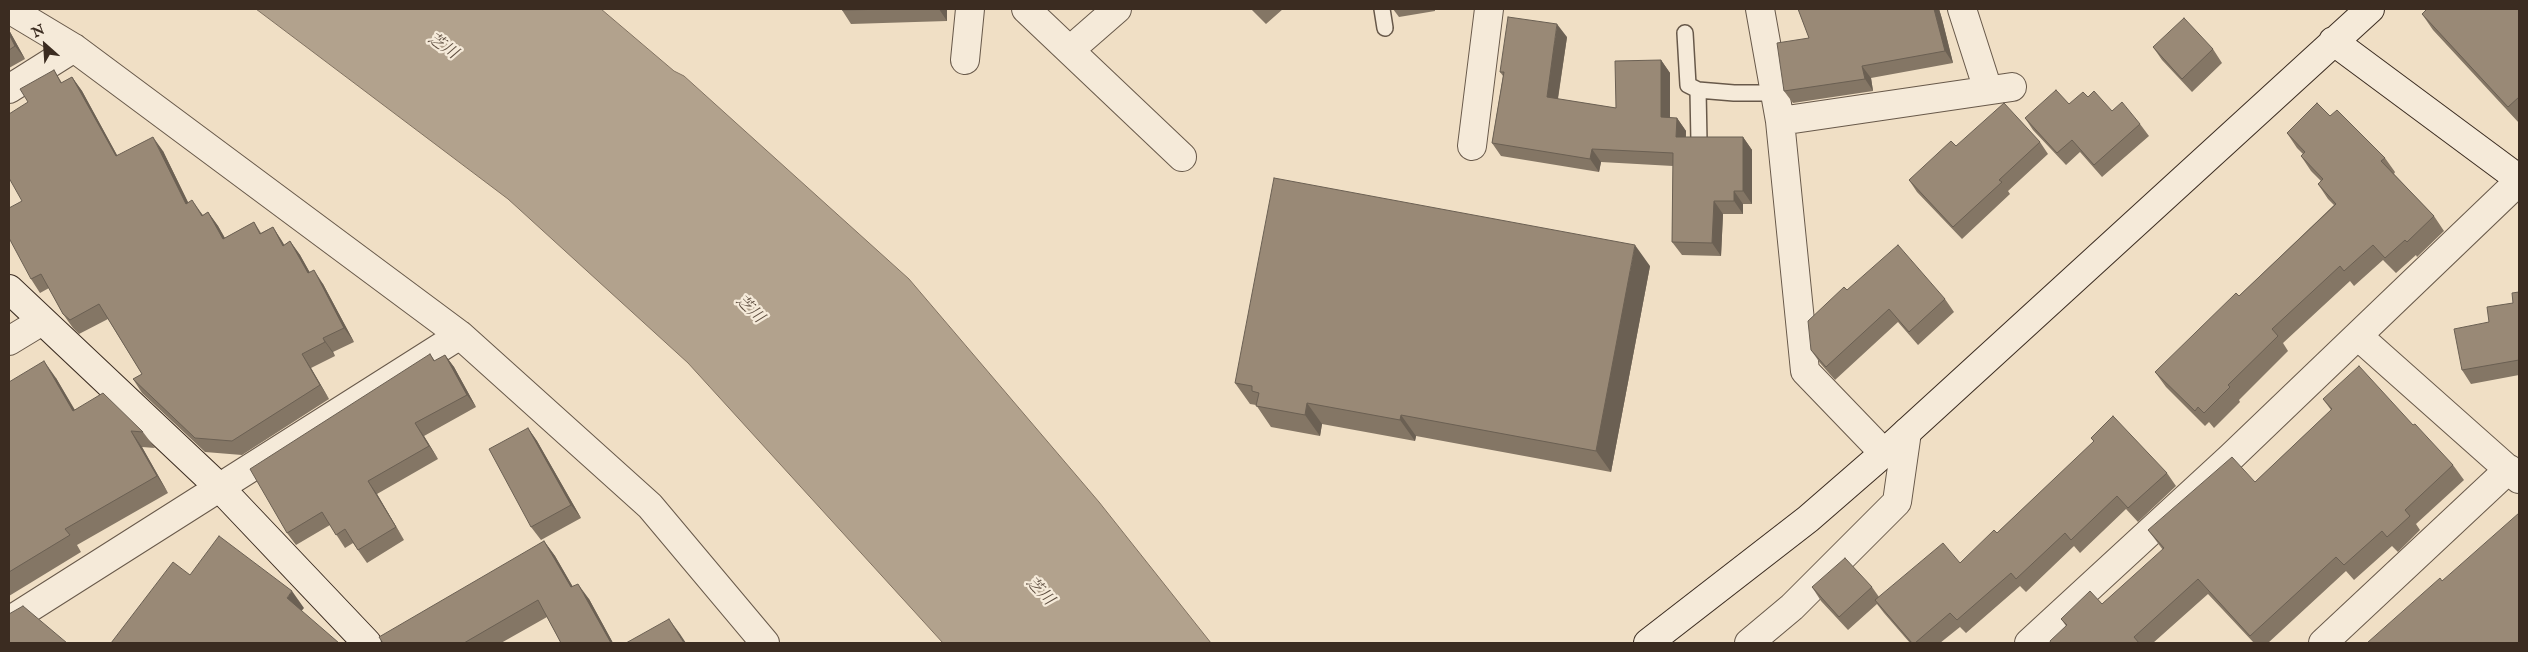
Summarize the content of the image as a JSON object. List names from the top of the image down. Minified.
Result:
{"water":["芝川"],"north":"top left"}
